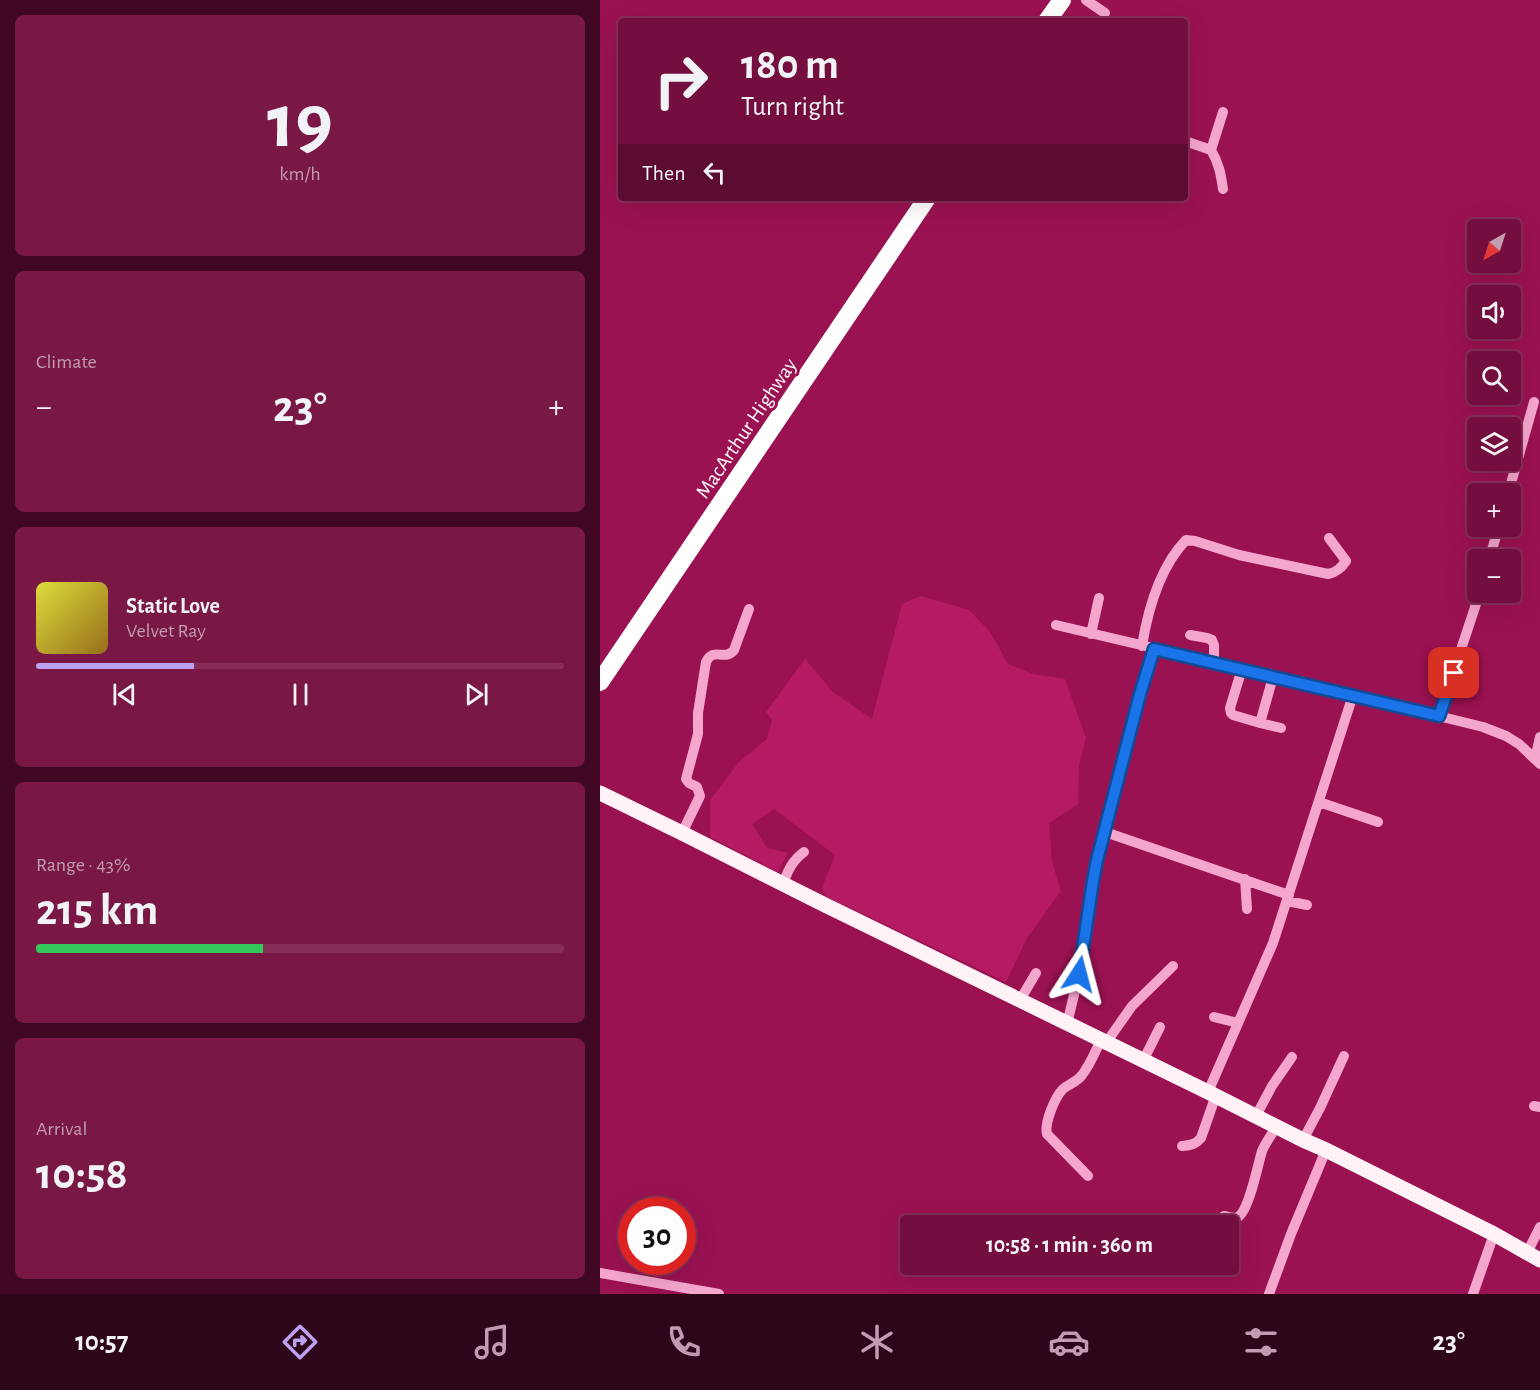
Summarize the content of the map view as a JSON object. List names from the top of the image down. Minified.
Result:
{"streets":{"highway":["MacArthur Highway"]},"north":"bottom left","page":{"tile":[["19","km/h"],"Climate",["Range · 43%","215 km"],["Arrival","10:58"]],"turn":["180 m","Turn right"],"then":"Then","map_buttons":["+","−"],"heat":["−","23°","+"],"song":["Static Love","Velvet Ray"],"limit":"30","trip":"10:58 · 1 min · 360 m","tabs":["10:57","23°"]}}
